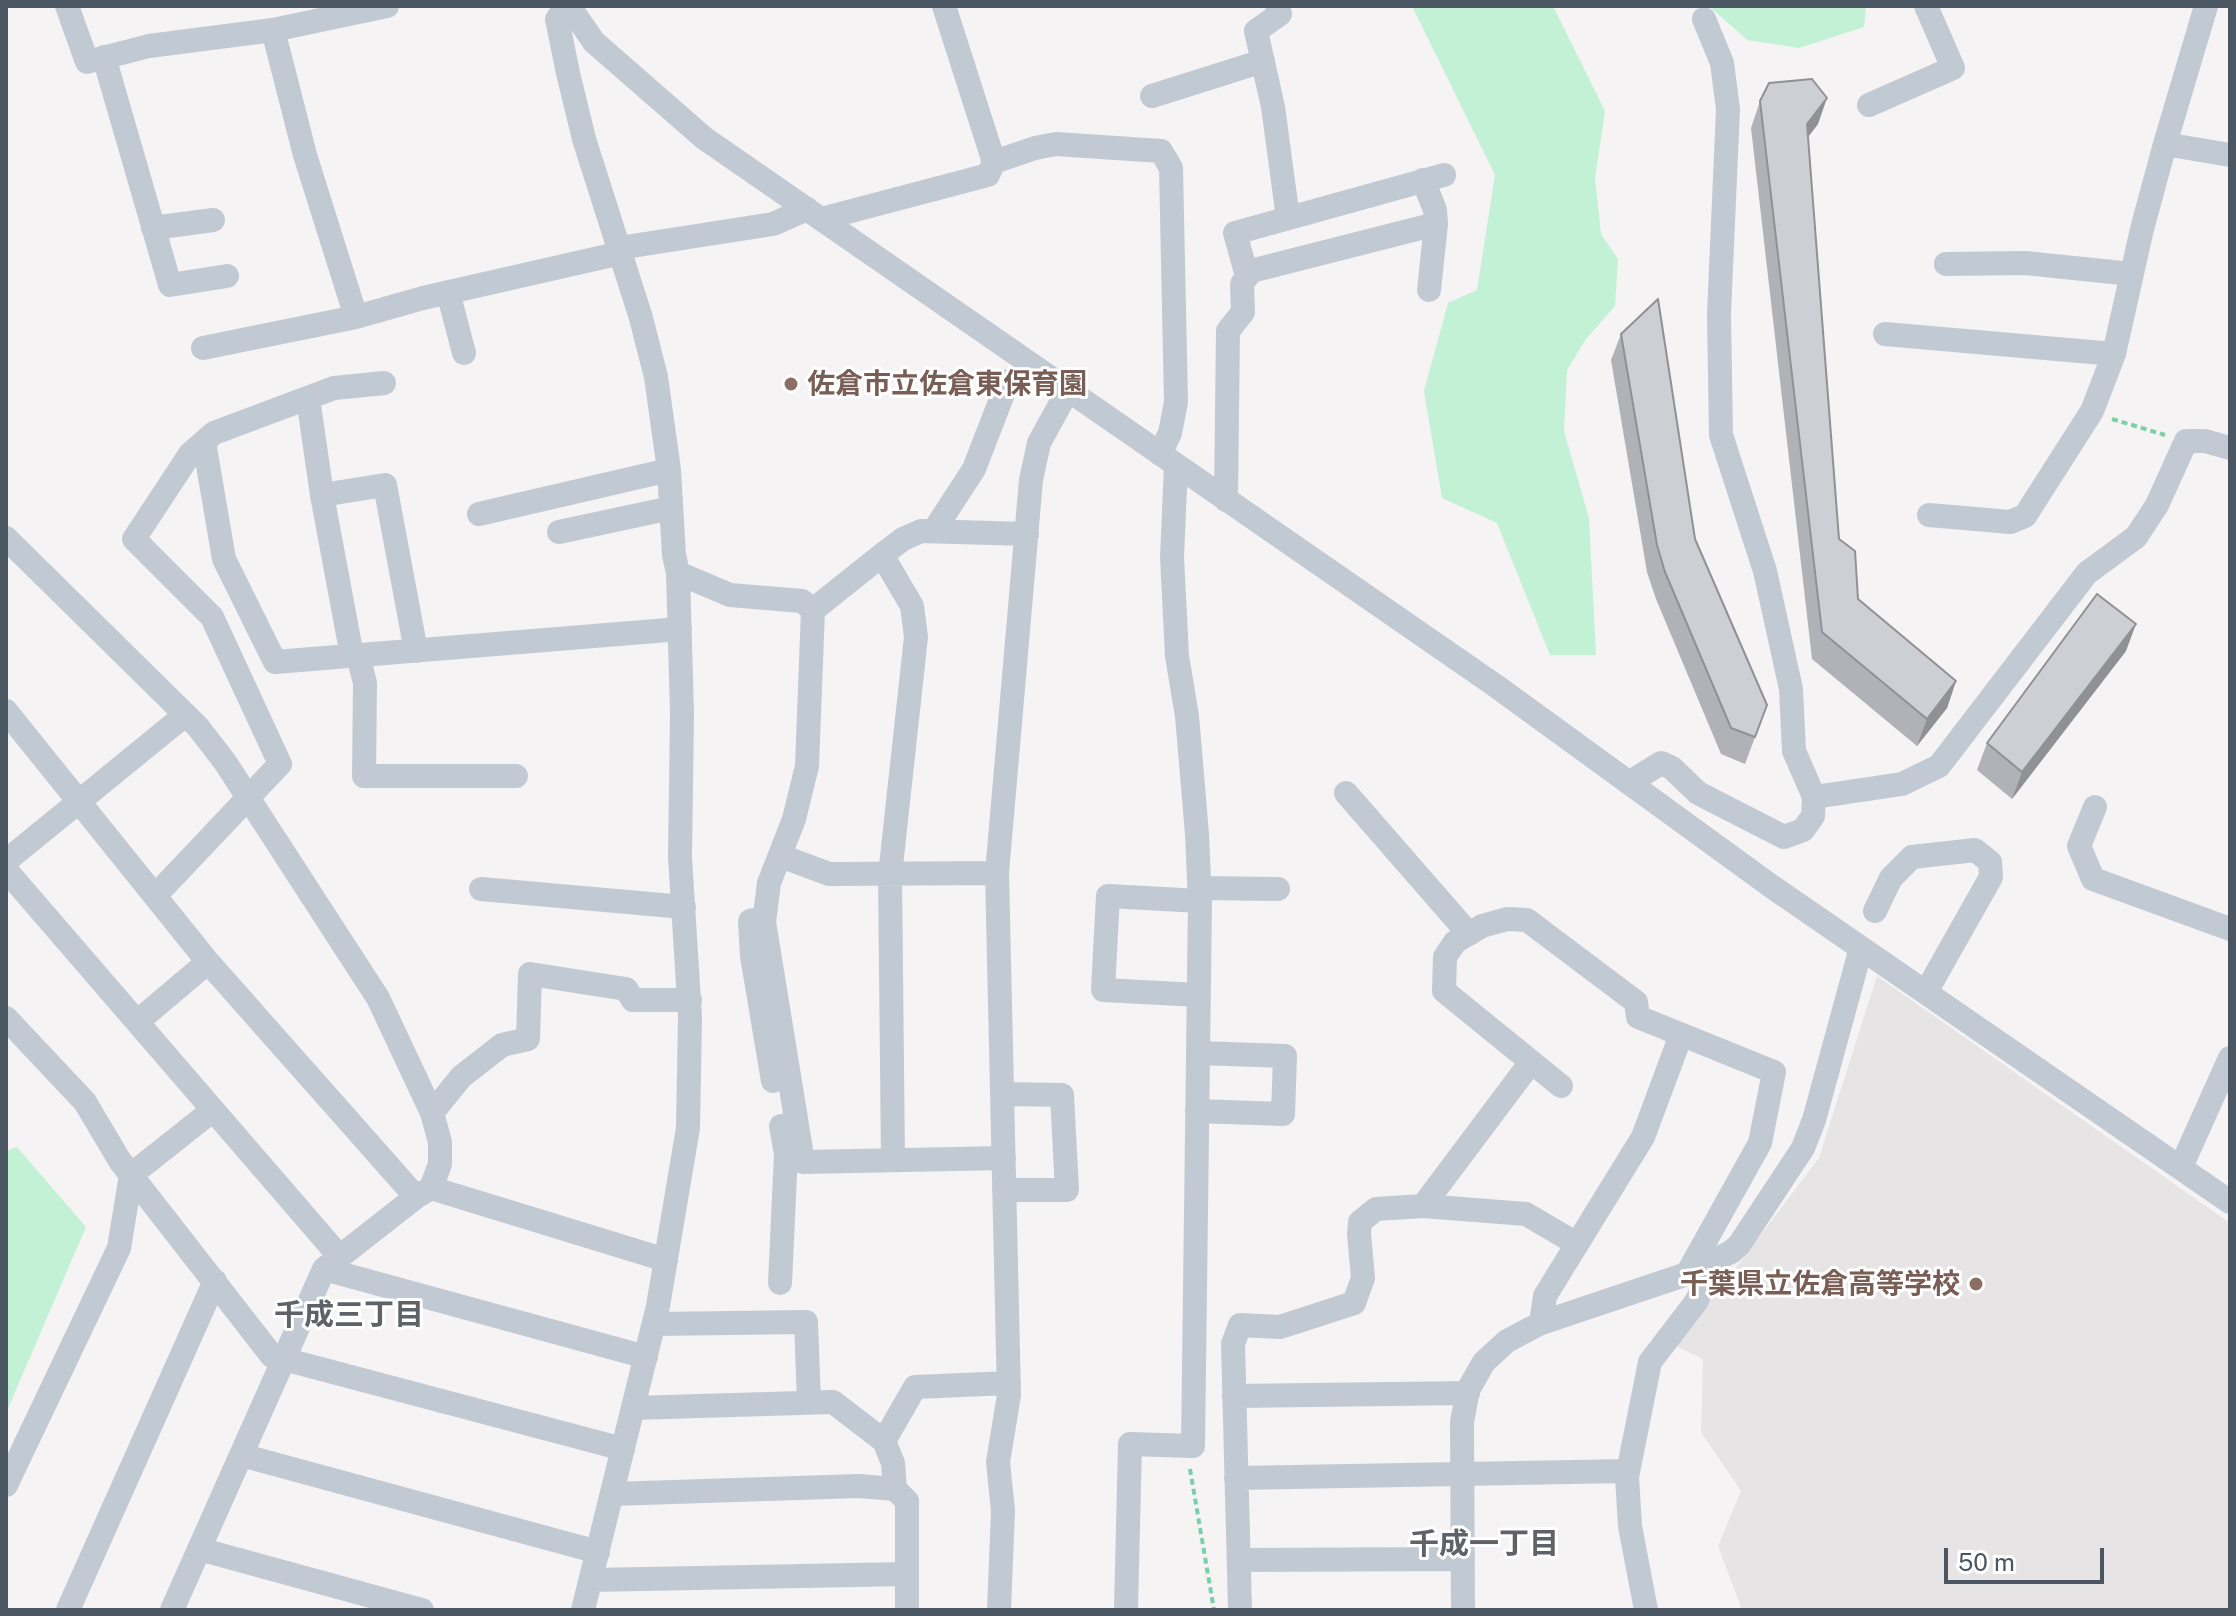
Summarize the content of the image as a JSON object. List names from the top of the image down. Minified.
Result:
{"districts":["千成三丁目","千成一丁目"],"places":["佐倉市立佐倉東保育園","千葉県立佐倉高等学校"],"scale_bar":"50 m"}
